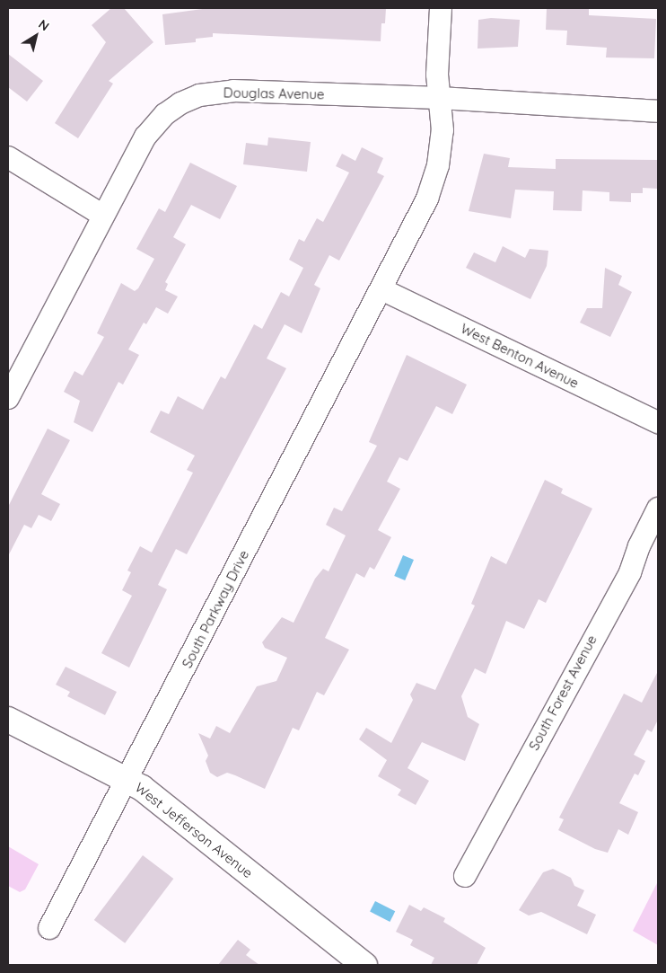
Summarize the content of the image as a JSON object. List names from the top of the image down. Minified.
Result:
{"streets":{"street":["Douglas Avenue","West Benton Avenue","South Parkway Drive","South Forest Avenue","West Jefferson Avenue"]},"crossings":[["Douglas Avenue","South Parkway Drive"],["West Benton Avenue","South Parkway Drive"],["South Parkway Drive","West Jefferson Avenue"]],"north":"top right"}
